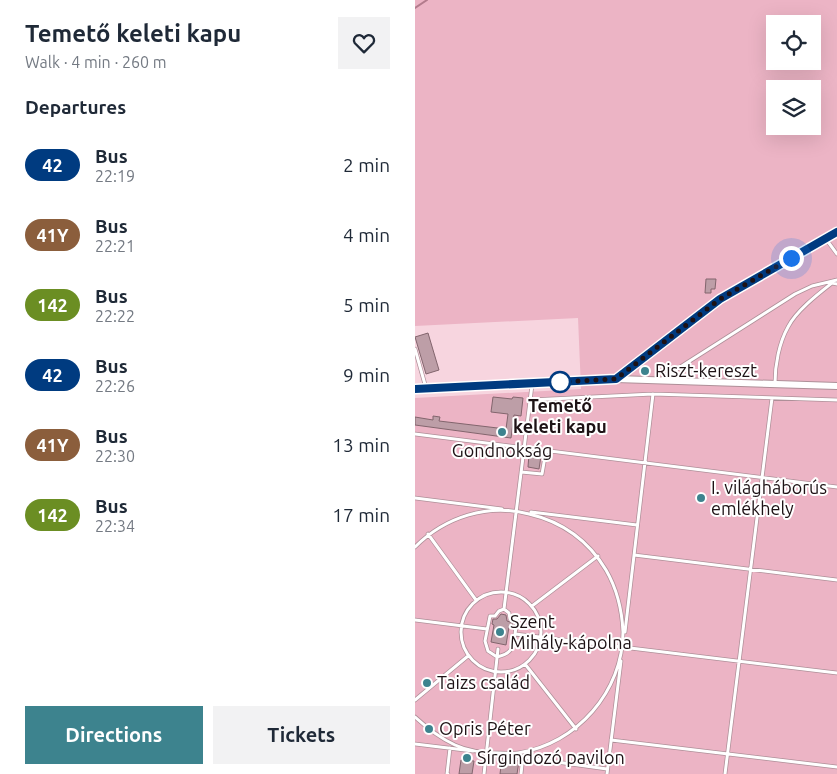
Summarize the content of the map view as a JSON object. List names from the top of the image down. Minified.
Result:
{"places":["Riszt-kereszt","Temető keleti kapu","Gondnokság","I. világháborús emlékhely","Szent Mihály-kápolna","Taizs család","Opris Péter","Sírgindozó pavilon"],"lines":["bus line 42"],"page":{"heading":[["Temető keleti kapu","Walk · 4 min · 260 m"],"Departures"],"list":[{"mark":"42","name":"Bus","note":"22:19","value":"2 min"},{"mark":"41Y","name":"Bus","note":"22:21","value":"4 min"},{"mark":"142","name":"Bus","note":"22:22","value":"5 min"},{"mark":"42","name":"Bus","note":"22:26","value":"9 min"},{"mark":"41Y","name":"Bus","note":"22:30","value":"13 min"},{"mark":"142","name":"Bus","note":"22:34","value":"17 min"}],"buttons":["Directions","Tickets"]}}
